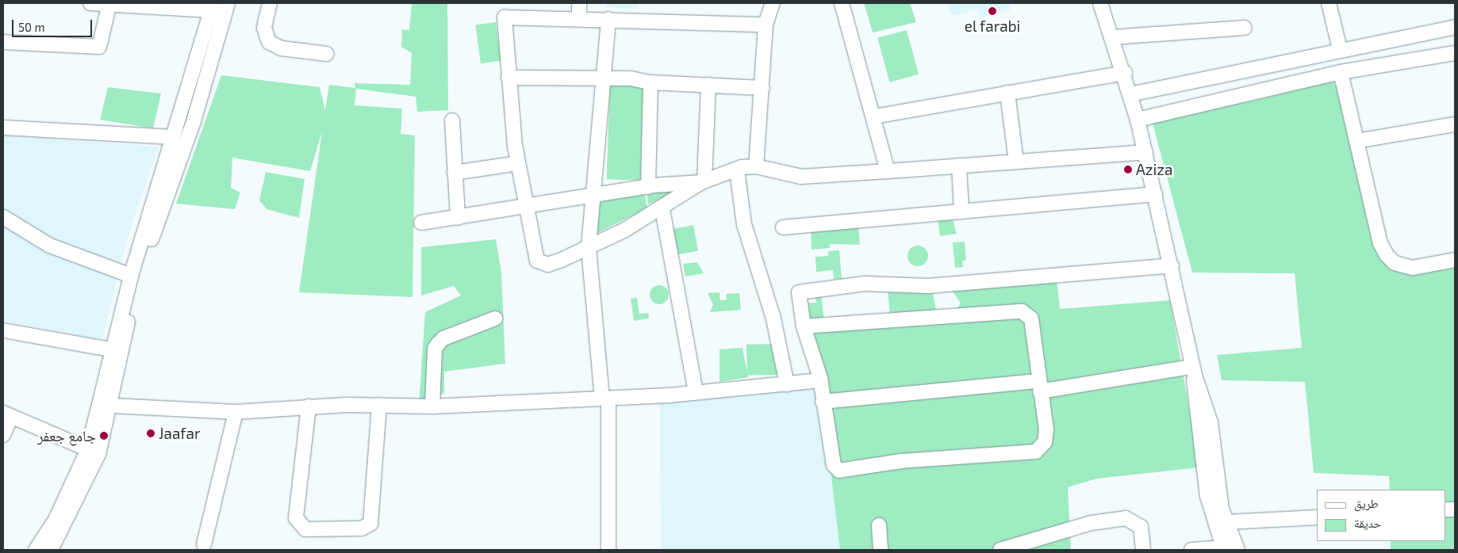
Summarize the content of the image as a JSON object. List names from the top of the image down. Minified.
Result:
{"places":["el farabi","Aziza","Jaafar","جامع جعفر"],"legend":["طريق","حديقة"],"scale_bar":"50 m"}
